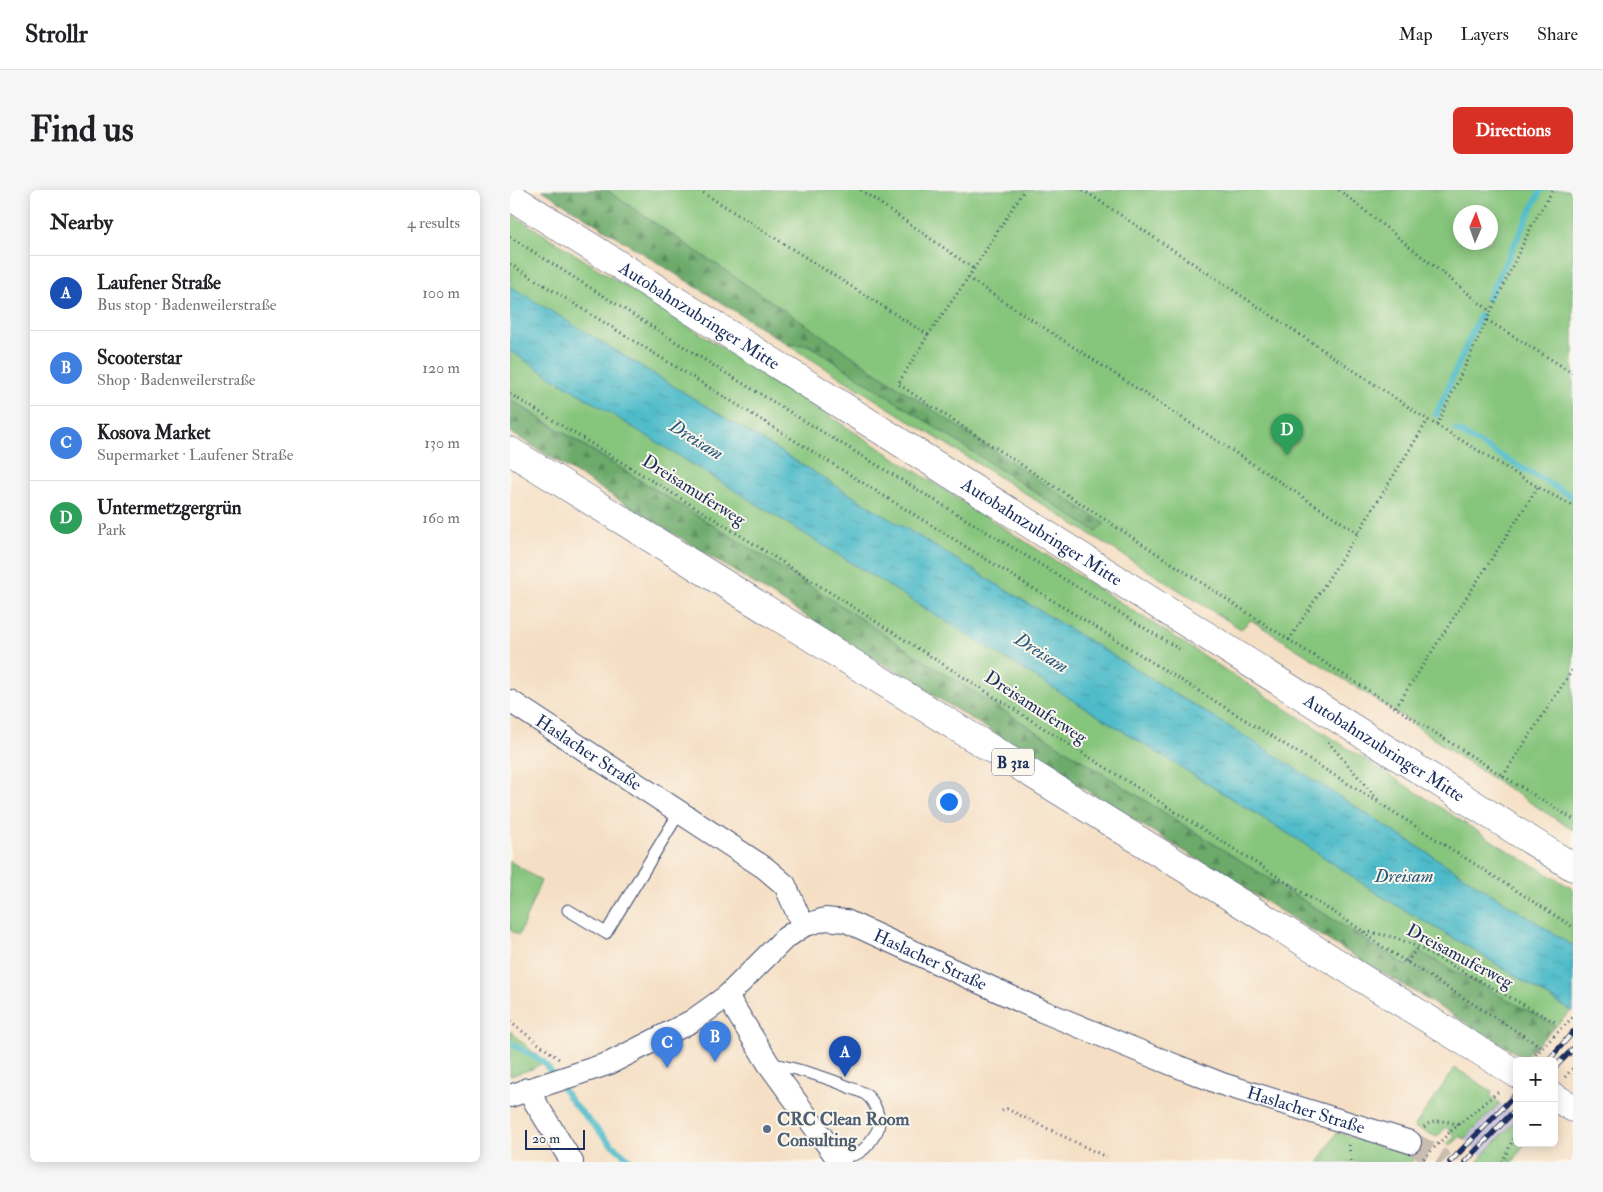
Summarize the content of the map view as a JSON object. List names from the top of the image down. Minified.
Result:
{"streets":{"highway":["Autobahnzubringer Mitte","B 31a"],"street":["Haslacher Straße"],"path":["Dreisamuferweg"]},"water":["Dreisam"],"places":["CRC Clean Room Consulting"],"scale_bar":"20 m","north":"top","page":{"header":"Strollr","nav":["Map","Layers","Share"],"buttons":"Directions","title":"Find us","heading":["Nearby","4 results"],"list":[{"mark":"A","name":"Laufener Straße","note":"Bus stop · Badenweilerstraße","value":"100 m"},{"mark":"B","name":"Scooterstar","note":"Shop · Badenweilerstraße","value":"120 m"},{"mark":"C","name":"Kosova Market","note":"Supermarket · Laufener Straße","value":"130 m"},{"mark":"D","name":"Untermetzgergrün","note":"Park","value":"160 m"}],"pins":["D","B","C","A"],"map_buttons":["+","−"],"scale":"20 m"}}
